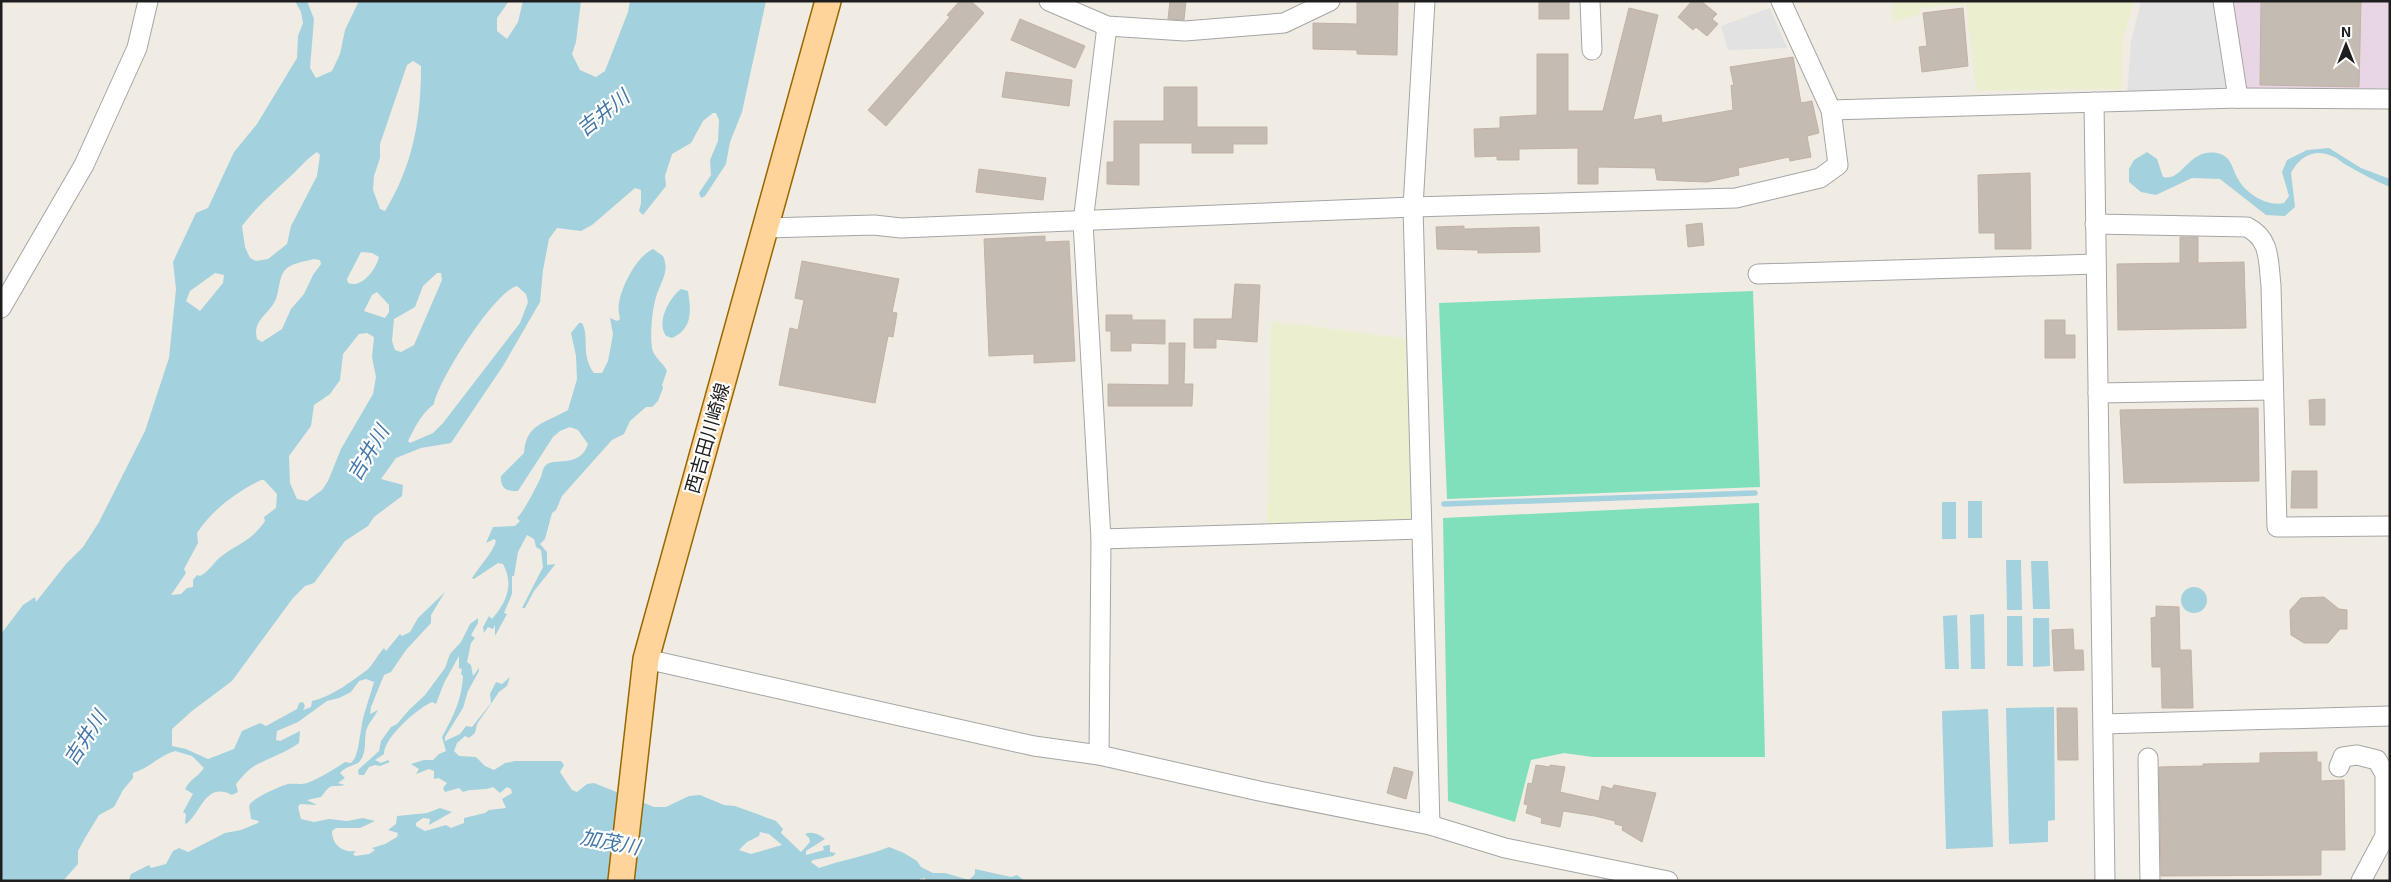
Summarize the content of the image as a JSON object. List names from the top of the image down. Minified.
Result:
{"streets":{"main road":["西吉田川崎線"]},"water":["吉井川","加茂川"],"north":"top"}
